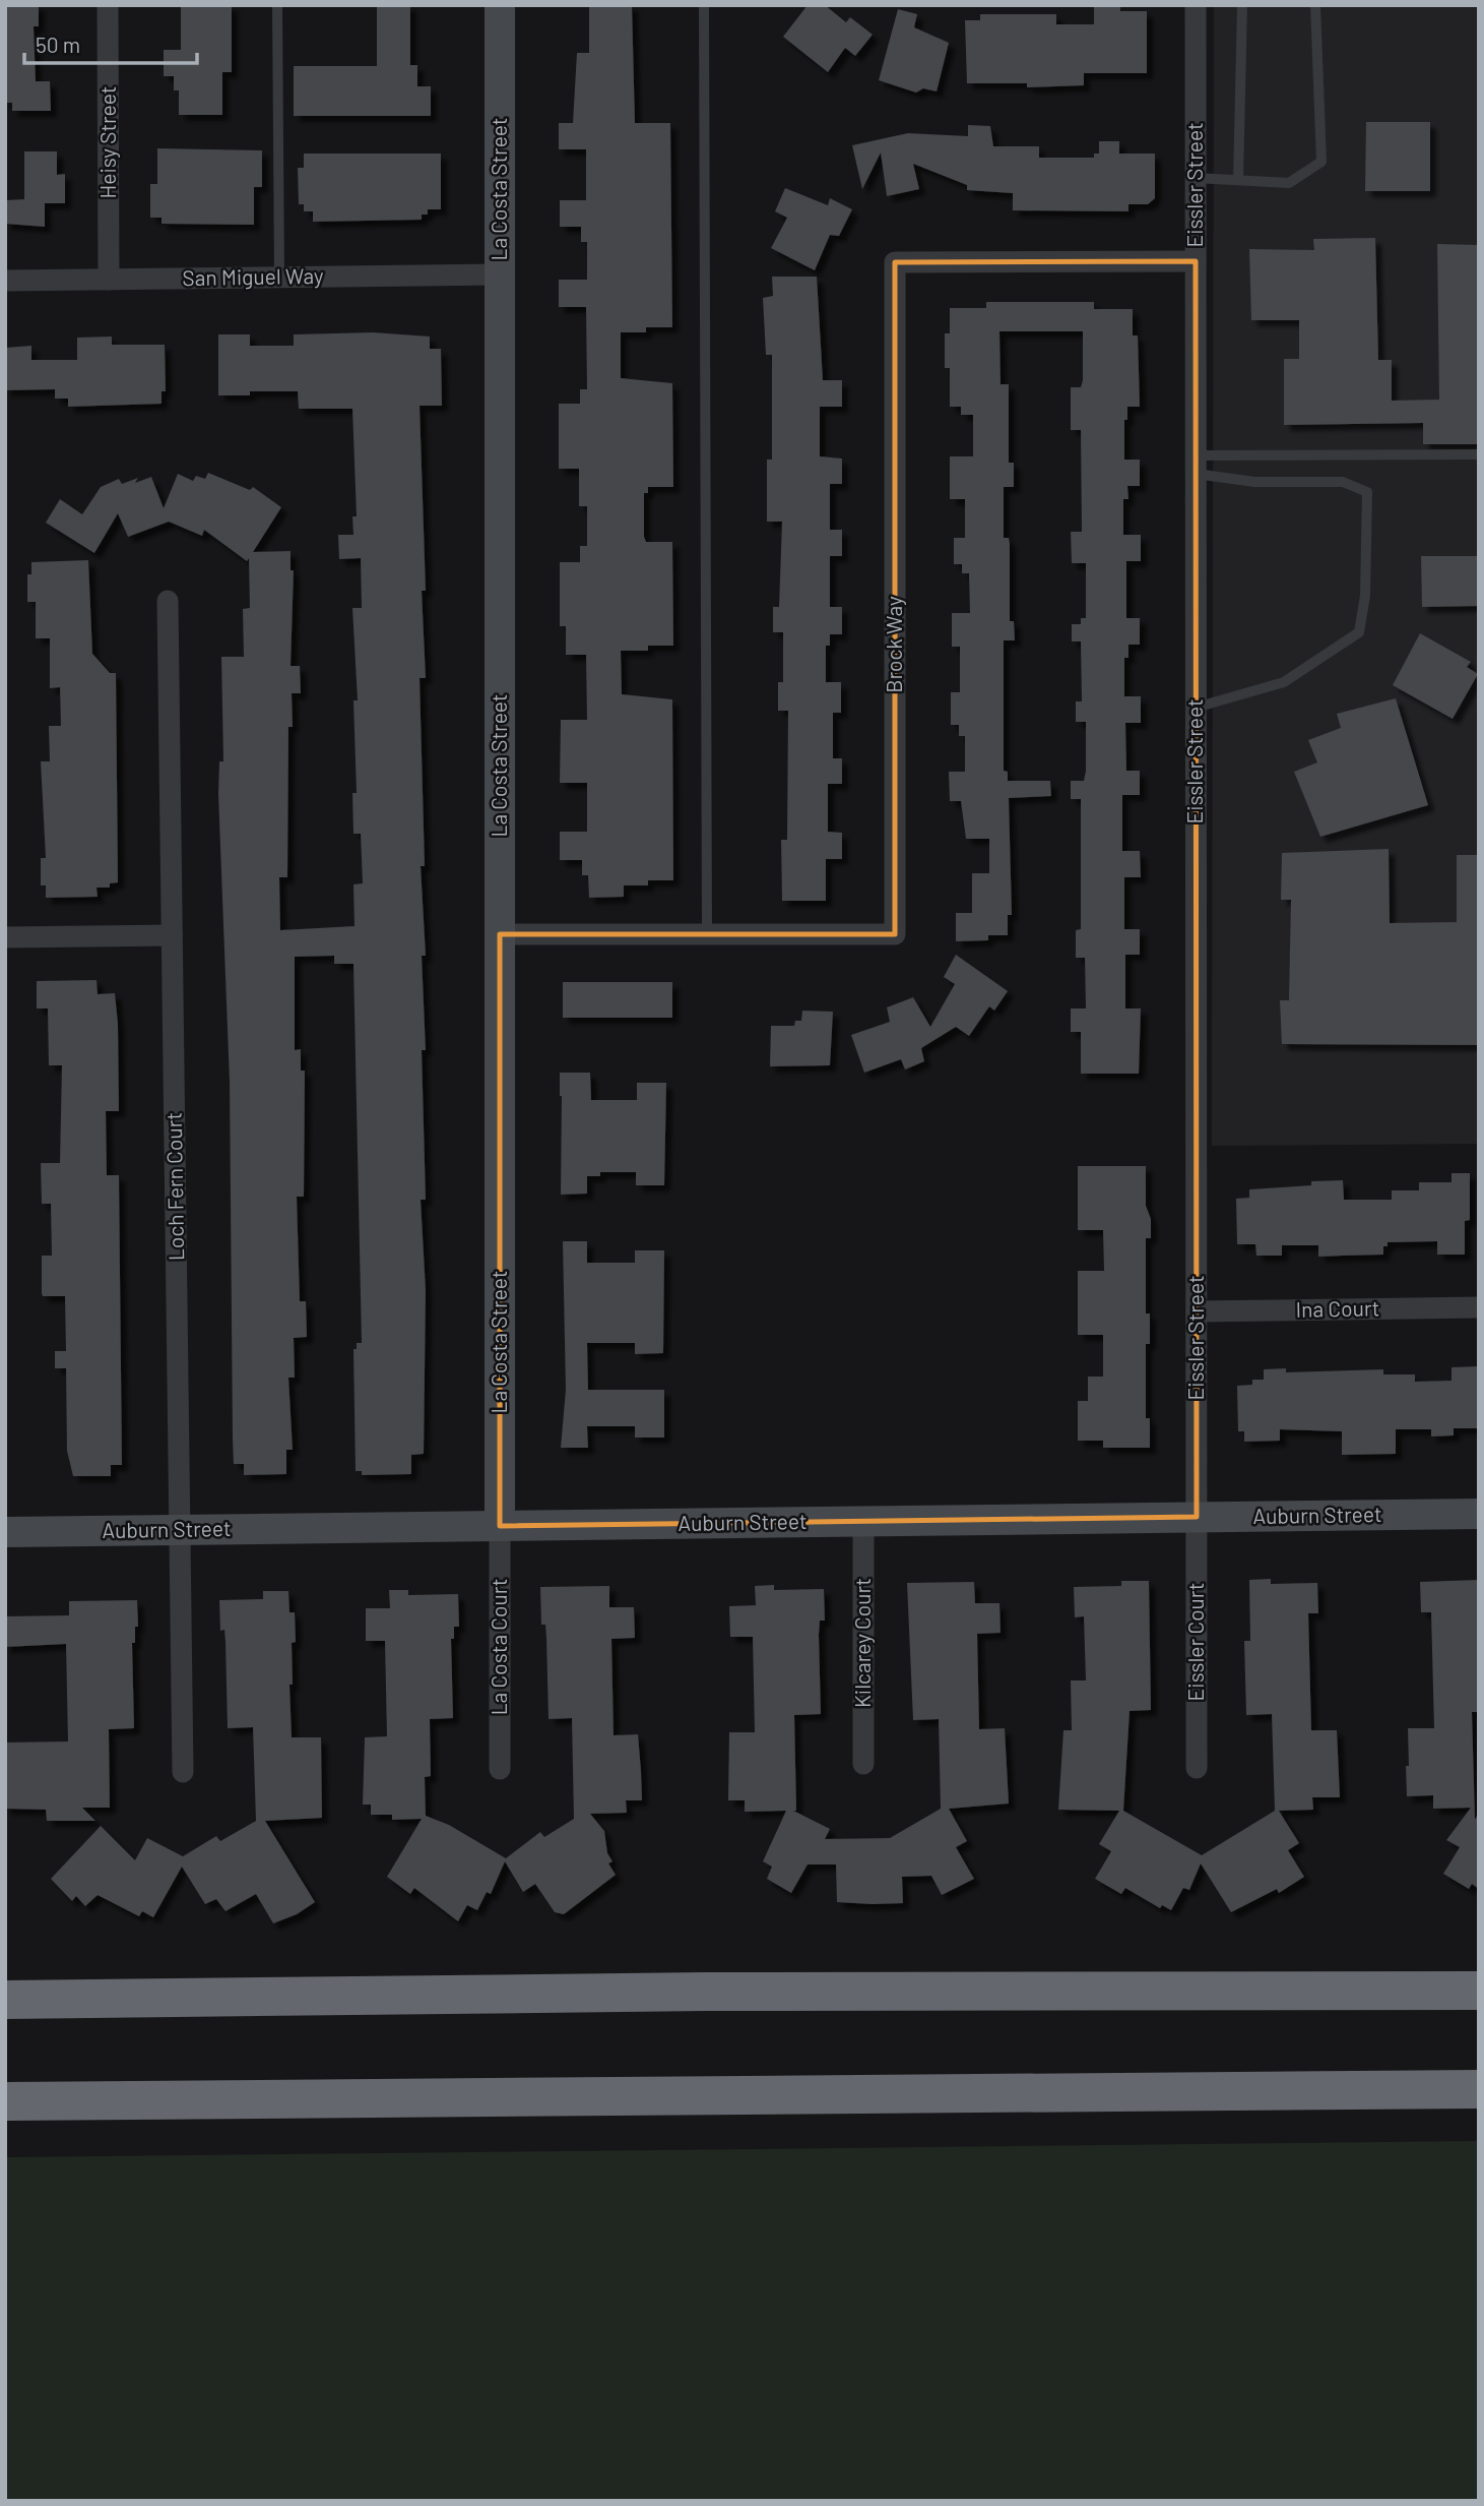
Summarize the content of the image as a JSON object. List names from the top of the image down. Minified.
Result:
{"streets":{"street":["Heisy Street","Eissler Street","La Costa Street","San Miguel Way","Brock Way","Loch Fern Court","Ina Court","Auburn Street","Eissler Court","Kilcarey Court","La Costa Court"]},"crossings":[["Heisy Street","San Miguel Way"],["Eissler Street","Brock Way"],["Eissler Street","Ina Court"],["Eissler Street","Auburn Street"],["Eissler Street","Eissler Court"],["La Costa Street","San Miguel Way"],["La Costa Street","Brock Way"],["La Costa Street","Auburn Street"],["La Costa Street","La Costa Court"],["Loch Fern Court","Auburn Street"],["Auburn Street","Eissler Court"],["Auburn Street","Kilcarey Court"],["Auburn Street","La Costa Court"]],"scale_bar":"50 m"}
